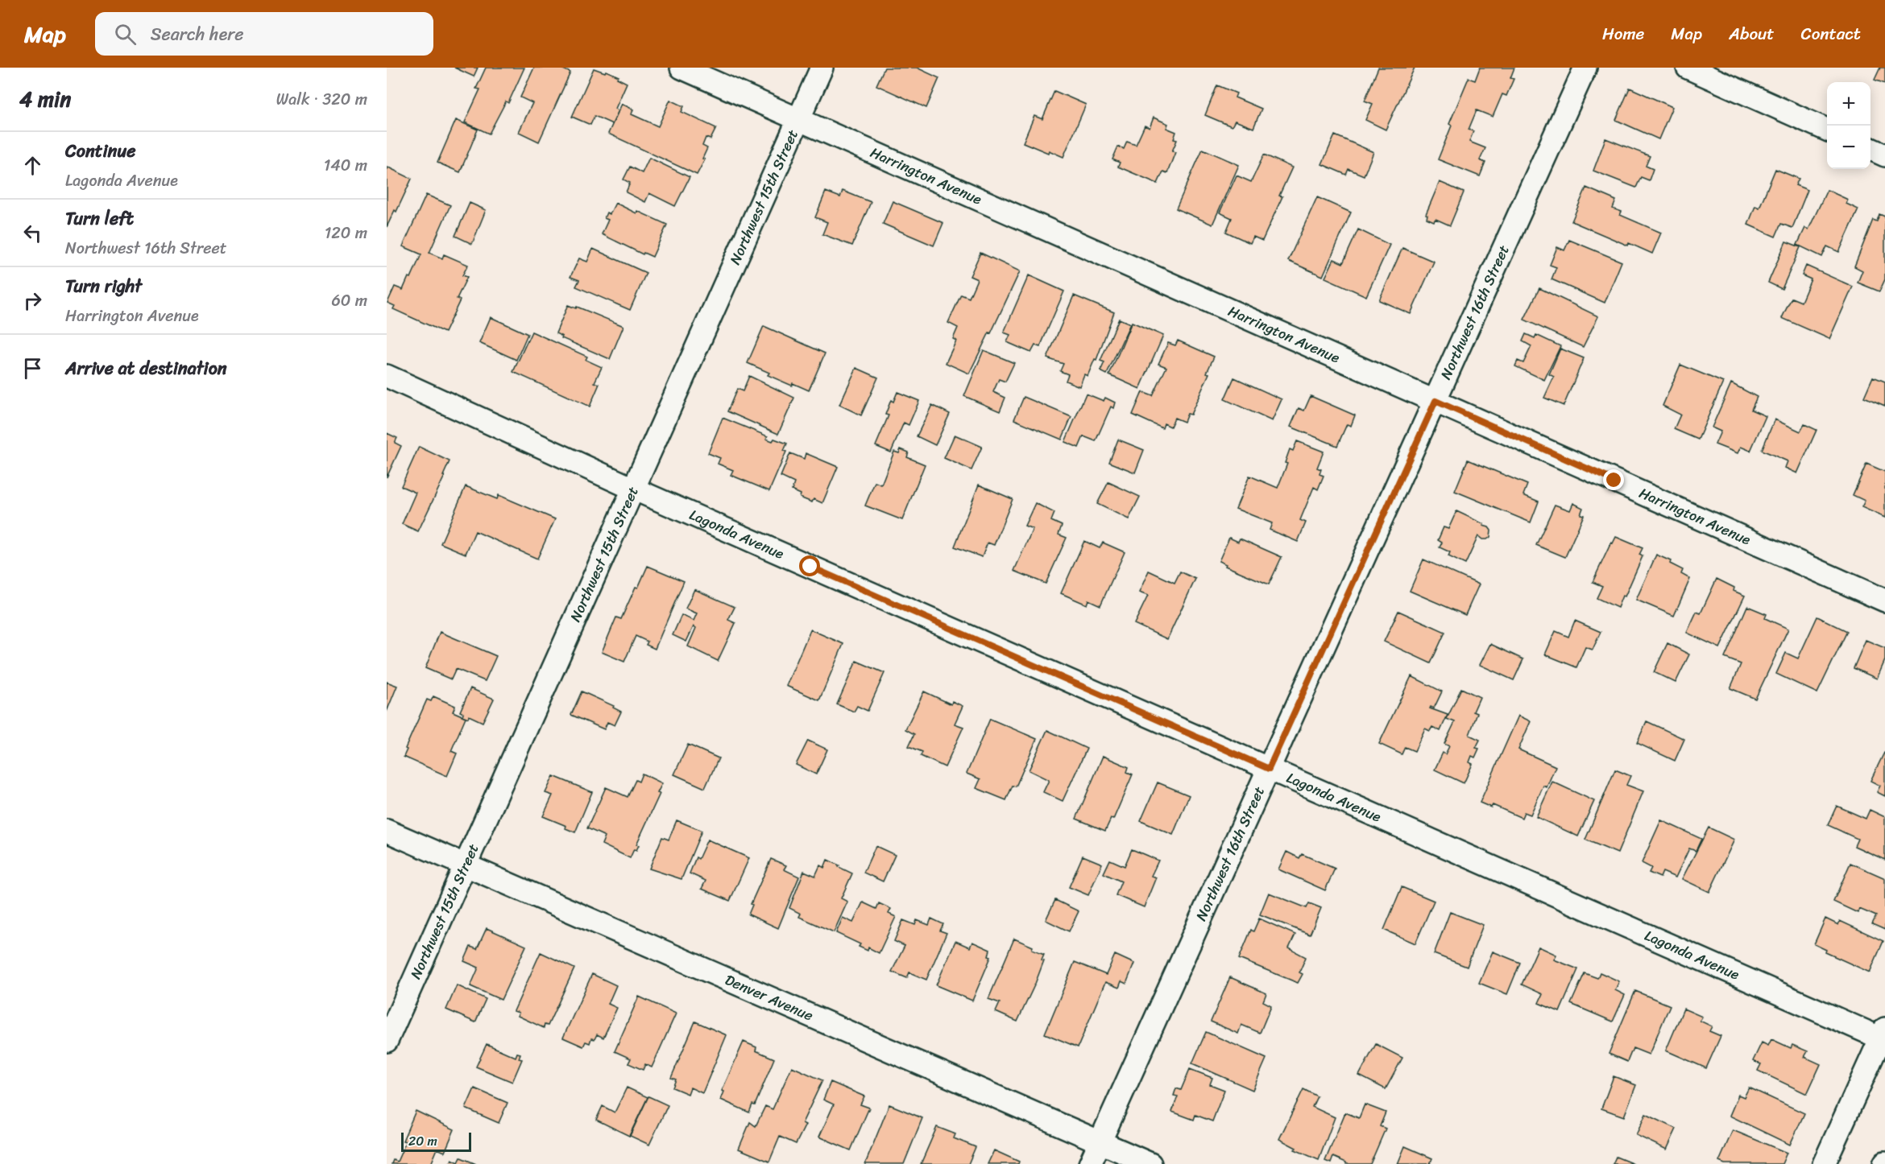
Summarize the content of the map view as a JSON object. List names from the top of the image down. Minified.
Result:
{"streets":{"street":["Harrington Avenue","Northwest 15th Street","Northwest 16th Street","Lagonda Avenue","Denver Avenue"]},"crossings":[["Harrington Avenue","Northwest 15th Street"],["Harrington Avenue","Northwest 16th Street"],["Northwest 15th Street","Lagonda Avenue"],["Northwest 15th Street","Denver Avenue"],["Northwest 16th Street","Lagonda Avenue"],["Northwest 16th Street","Denver Avenue"]],"scale_bar":"20 m","page":{"header":"Map","search":"Search here","nav":["Home","Map","About","Contact"],"heading":["4 min","Walk · 320 m"],"map_buttons":["+","−"],"list":[["Continue","Lagonda Avenue","140 m"],["Turn left","Northwest 16th Street","120 m"],["Turn right","Harrington Avenue","60 m"],"Arrive at destination"],"scale":"20 m"}}
